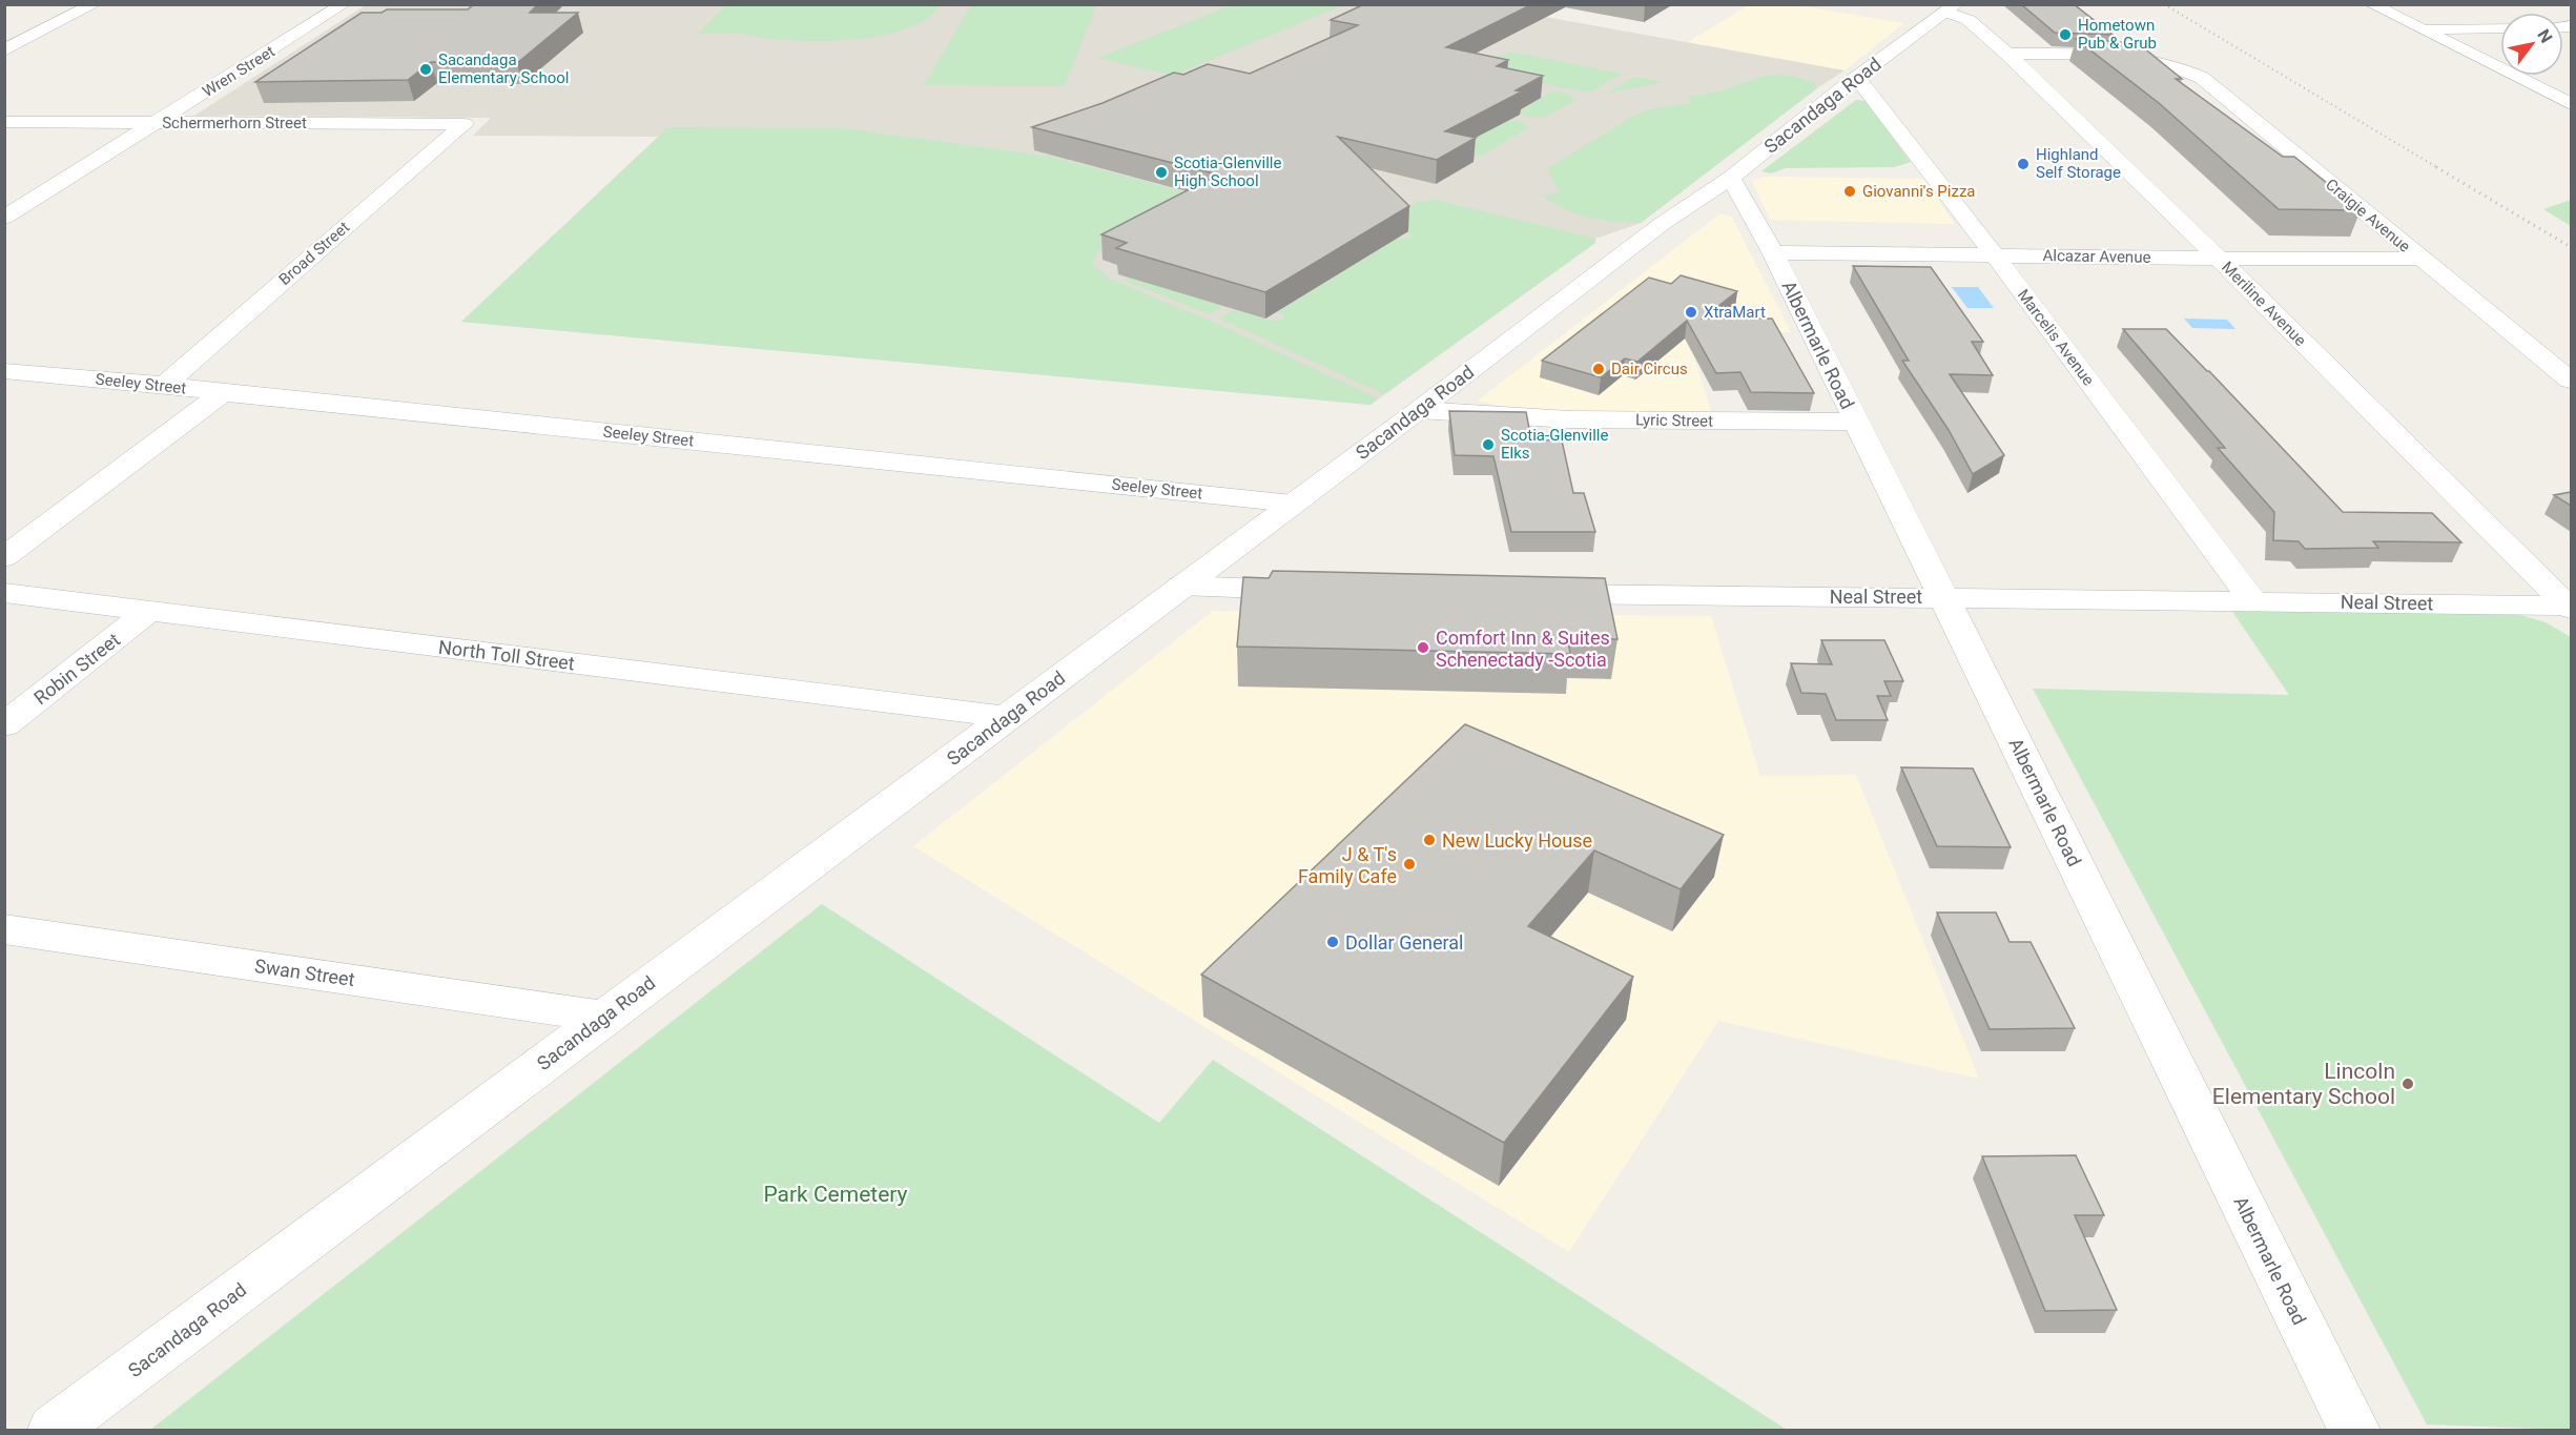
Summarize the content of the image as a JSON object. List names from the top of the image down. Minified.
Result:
{"streets":{"street":["Wren Street","Sacandaga Road","Schermerhorn Street","Craigie Avenue","Broad Street","Alcazar Avenue","Meriline Avenue","Marcelis Avenue","Albermarle Road","Seeley Street","Lyric Street","Neal Street","North Toll Street","Robin Street","Swan Street"]},"crossings":[["Wren Street","Schermerhorn Street"],["Sacandaga Road","Meriline Avenue"],["Sacandaga Road","Marcelis Avenue"],["Sacandaga Road","Albermarle Road"],["Sacandaga Road","Seeley Street"],["Sacandaga Road","Lyric Street"],["Sacandaga Road","North Toll Street"],["Sacandaga Road","Swan Street"],["Schermerhorn Street","Broad Street"],["Craigie Avenue","Alcazar Avenue"],["Craigie Avenue","Meriline Avenue"],["Broad Street","Seeley Street"],["Alcazar Avenue","Meriline Avenue"],["Alcazar Avenue","Marcelis Avenue"],["Alcazar Avenue","Albermarle Road"],["Meriline Avenue","Neal Street"],["Marcelis Avenue","Neal Street"],["Albermarle Road","Lyric Street"],["Albermarle Road","Neal Street"],["North Toll Street","Robin Street"]],"parks":["Park Cemetery"],"places":["Hometown Pub & Grub","Sacandaga Elementary School","Highland Self Storage","Scotia-Glenville High School","Giovanni's Pizza","XtraMart","Dair Circus","Scotia-Glenville Elks","Comfort Inn & Suites Schenectady -Scotia","New Lucky House","J & T's Family Cafe","Dollar General","Lincoln Elementary School"],"north":"top right"}
